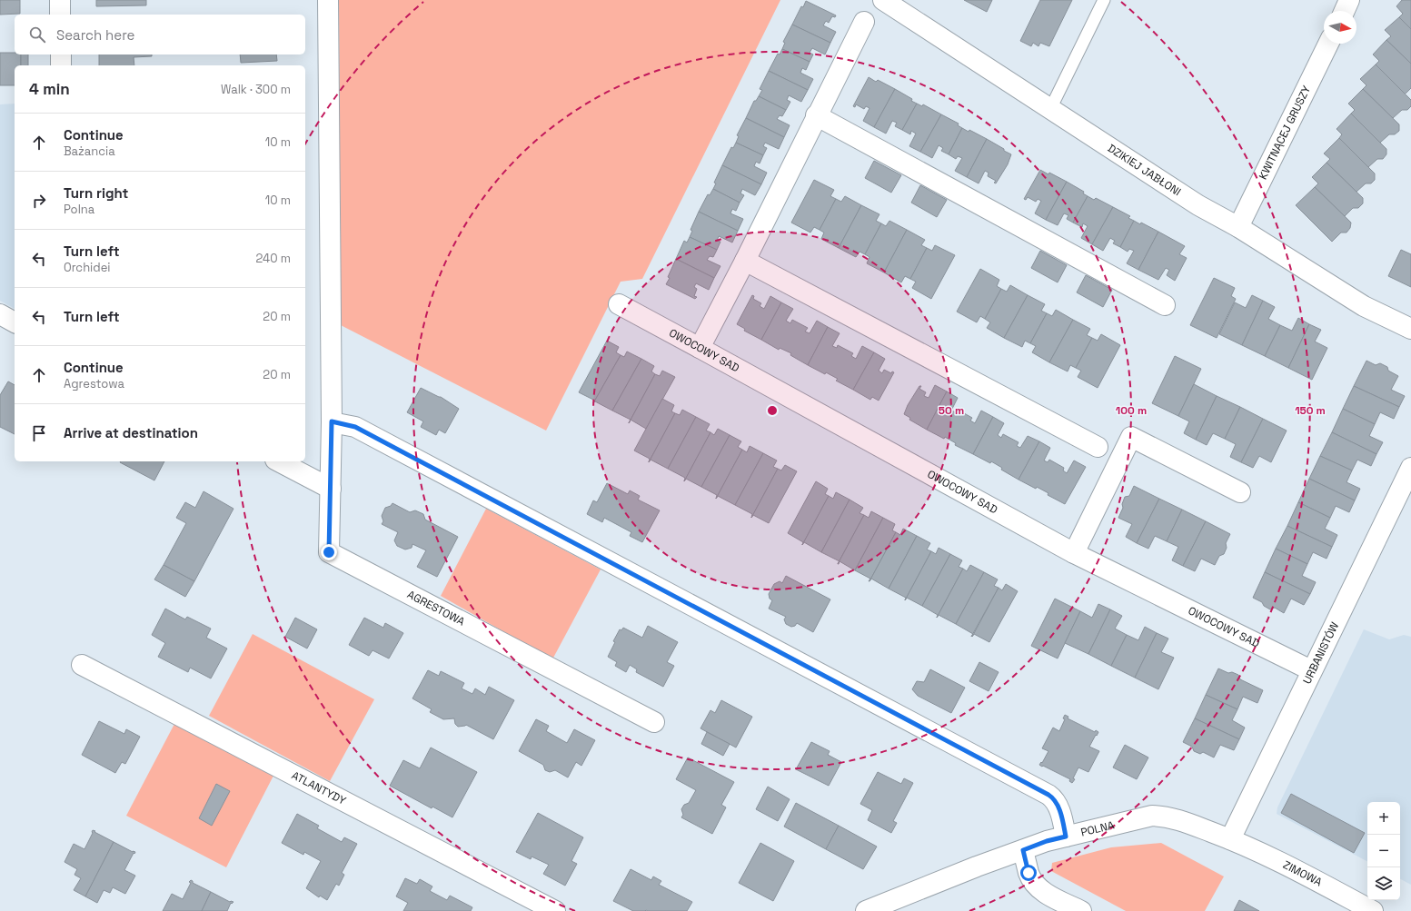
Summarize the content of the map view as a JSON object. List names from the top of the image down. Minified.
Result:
{"streets":{"street":["KWITNĄCEJ GRUSZY","DZIKIEJ JABŁONI","OWOCOWY SAD","AGRESTOWA","URBANISTÓW","ATLANTYDY","POLNA","ZIMOWA"]},"crossings":[["KWITNĄCEJ GRUSZY","DZIKIEJ JABŁONI"],["OWOCOWY SAD","URBANISTÓW"],["URBANISTÓW","POLNA"],["URBANISTÓW","ZIMOWA"],["POLNA","ZIMOWA"]],"north":"right","page":{"search":"Search here","heading":["4 min","Walk · 300 m"],"list":[["Continue","Bażancia","10 m"],["Turn right","Polna","10 m"],["Turn left","Orchidei","240 m"],["Turn left","20 m"],["Continue","Agrestowa","20 m"],"Arrive at destination"],"map_buttons":["+","−"]},"rings":["50 m","100 m","150 m"]}
